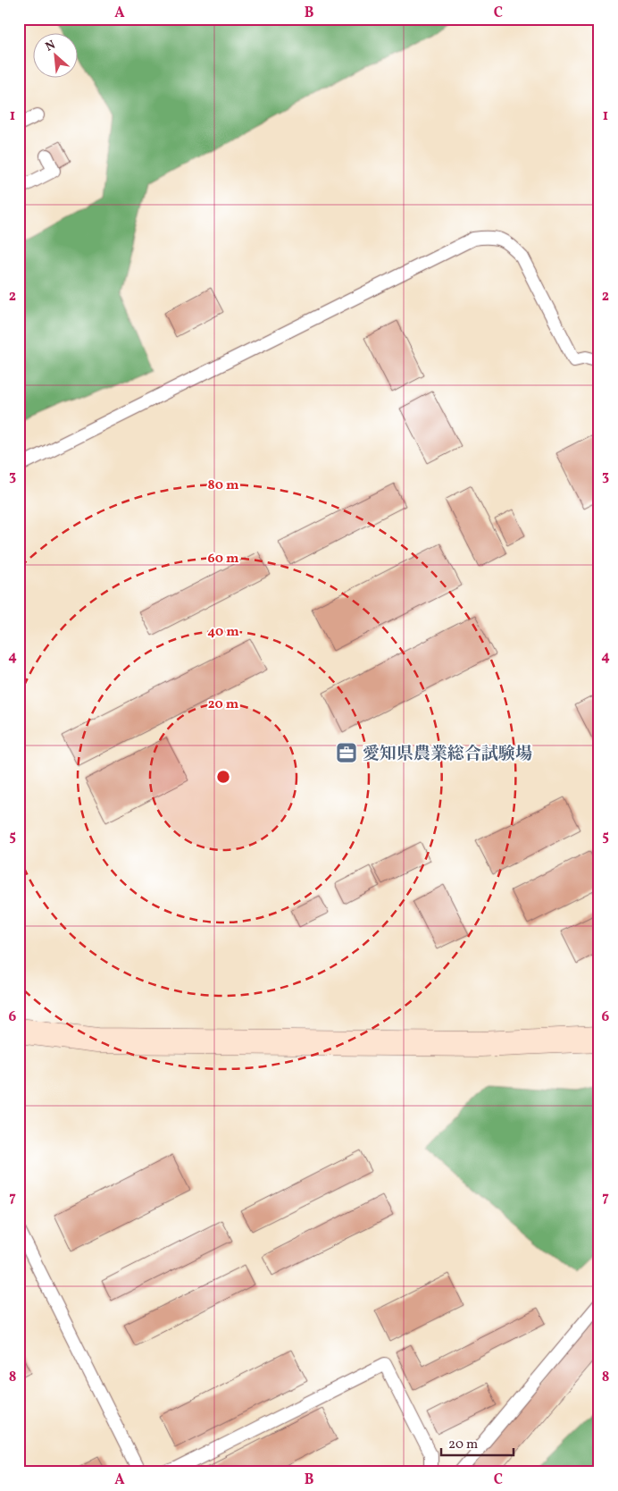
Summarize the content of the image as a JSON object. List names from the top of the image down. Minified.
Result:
{"places":{"office":["愛知県農業総合試験場"]},"scale_bar":"20 m","north":"top left","grid":{"columns":["A","B","C"],"rows":["1","2","3","4","5","6","7","8"]},"rings":["80 m","60 m","40 m","20 m"]}
